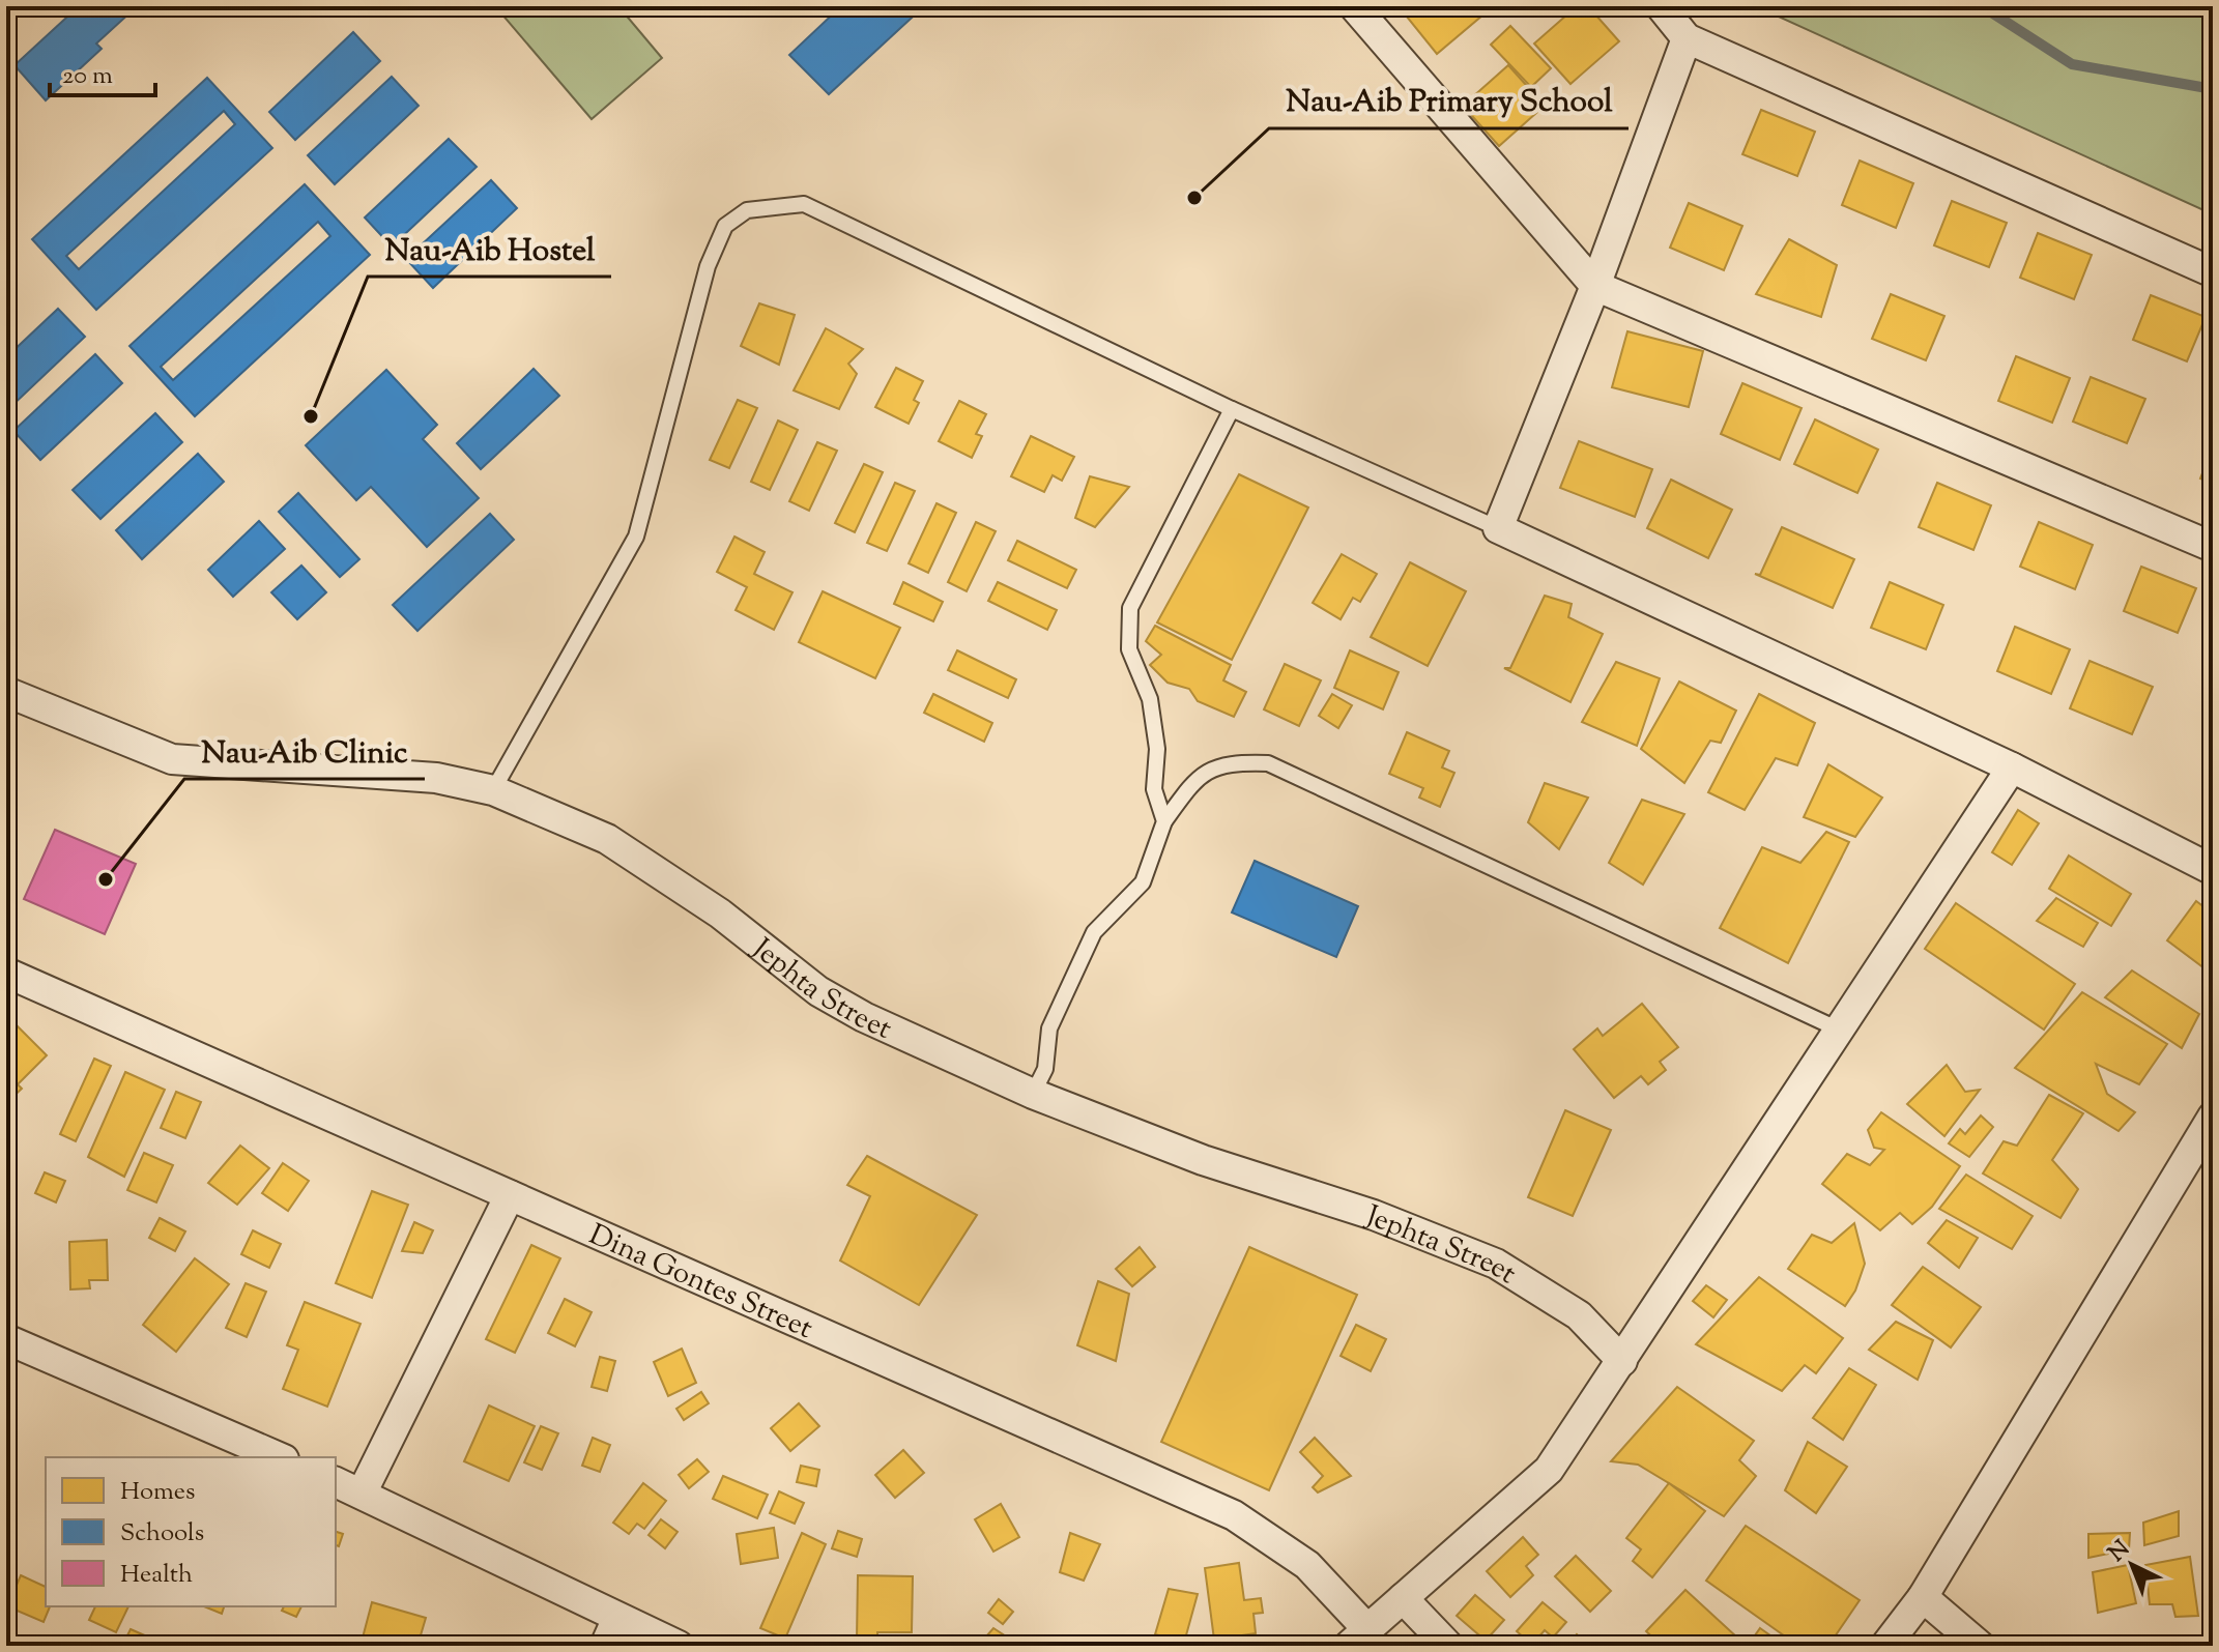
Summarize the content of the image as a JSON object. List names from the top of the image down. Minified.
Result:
{"streets":{"street":["Jephta Street","Dina Gontes Street"]},"places":["Nau-Aib Primary School","Nau-Aib Hostel","Nau-Aib Clinic"],"legend":["Homes","Schools","Health"],"scale_bar":"20 m","north":"top left"}
